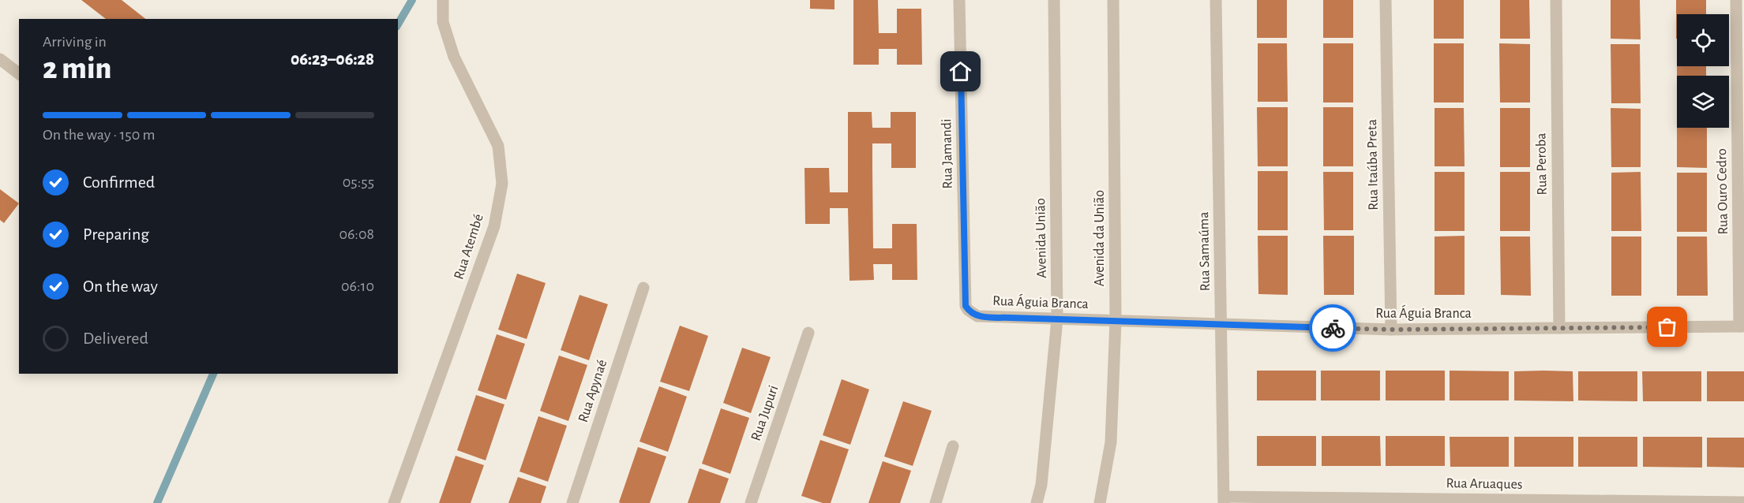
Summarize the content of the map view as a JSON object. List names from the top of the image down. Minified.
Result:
{"streets":{"street":["Rua Jamandi","Rua Peroba","Rua Itaúba Preta","Rua Ouro Cedro","Avenida União","Avenida da União","Rua Atembé","Rua Samaúma","Rua Águia Branca","Rua Apynaé","Rua Jupuri","Rua Aruaques"]},"crossings":[["Rua Jamandi","Rua Águia Branca"],["Rua Peroba","Rua Águia Branca"],["Rua Itaúba Preta","Rua Águia Branca"],["Rua Ouro Cedro","Rua Águia Branca"],["Avenida União","Rua Águia Branca"],["Avenida da União","Rua Águia Branca"],["Rua Samaúma","Rua Águia Branca"],["Rua Samaúma","Rua Aruaques"]],"page":{"heading":["2 min","Arriving in","06:23–06:28"],"bar":"On the way · 150 m","list":[["Confirmed","05:55"],["Preparing","06:08"],["On the way","06:10"],"Delivered"]}}
